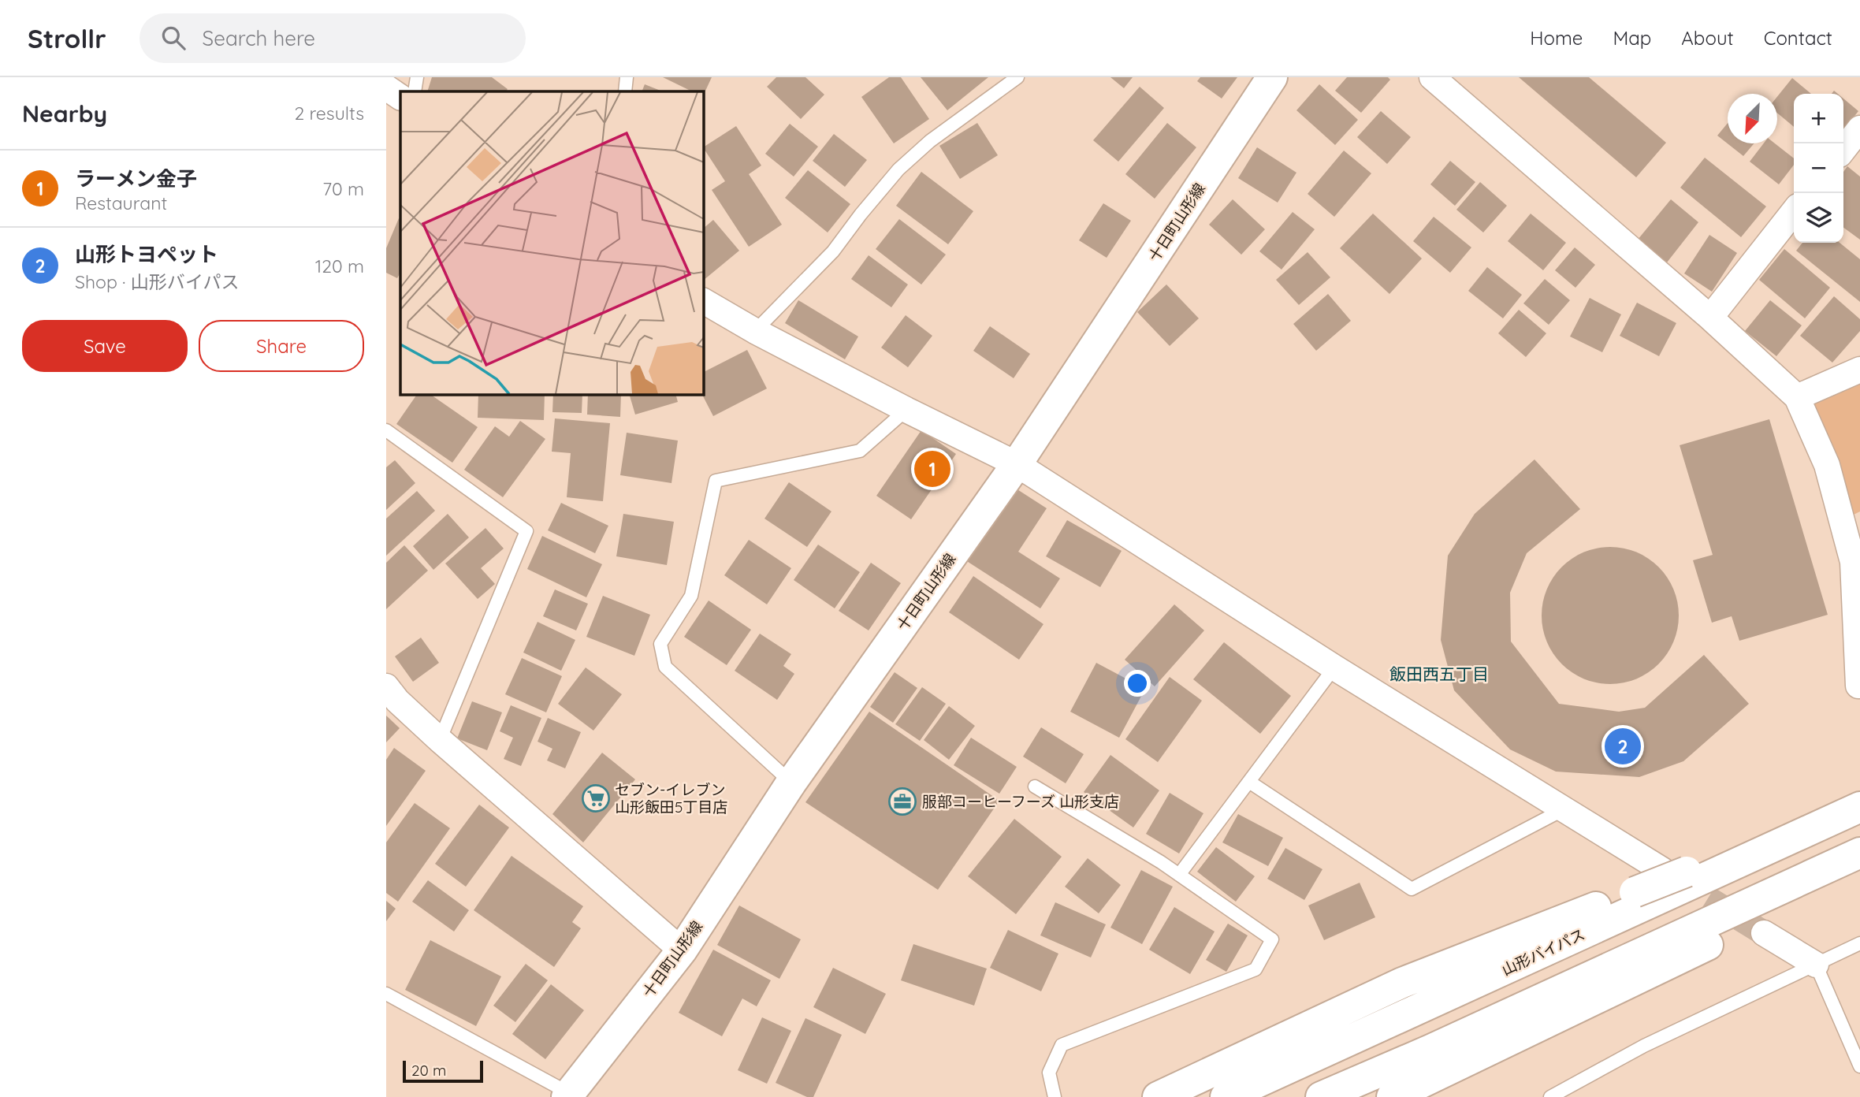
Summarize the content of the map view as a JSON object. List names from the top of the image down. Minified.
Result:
{"streets":{"main road":["十日町山形線","山形バイパス"]},"districts":["飯田西五丁目"],"places":{"supermarket":["セブン-イレブン 山形飯田5丁目店"],"office":["服部コーヒーフーズ 山形支店"]},"scale_bar":"20 m","north":"bottom left","page":{"header":"Strollr","search":"Search here","nav":["Home","Map","About","Contact"],"heading":["Nearby","2 results"],"map_buttons":["+","−"],"list":[{"mark":"1","name":"ラーメン金子","note":"Restaurant","value":"70 m"},{"mark":"2","name":"山形トヨペット","note":"Shop · 山形バイパス","value":"120 m"}],"buttons":["Save","Share"],"pins":["1","2"],"scale":"20 m"}}
